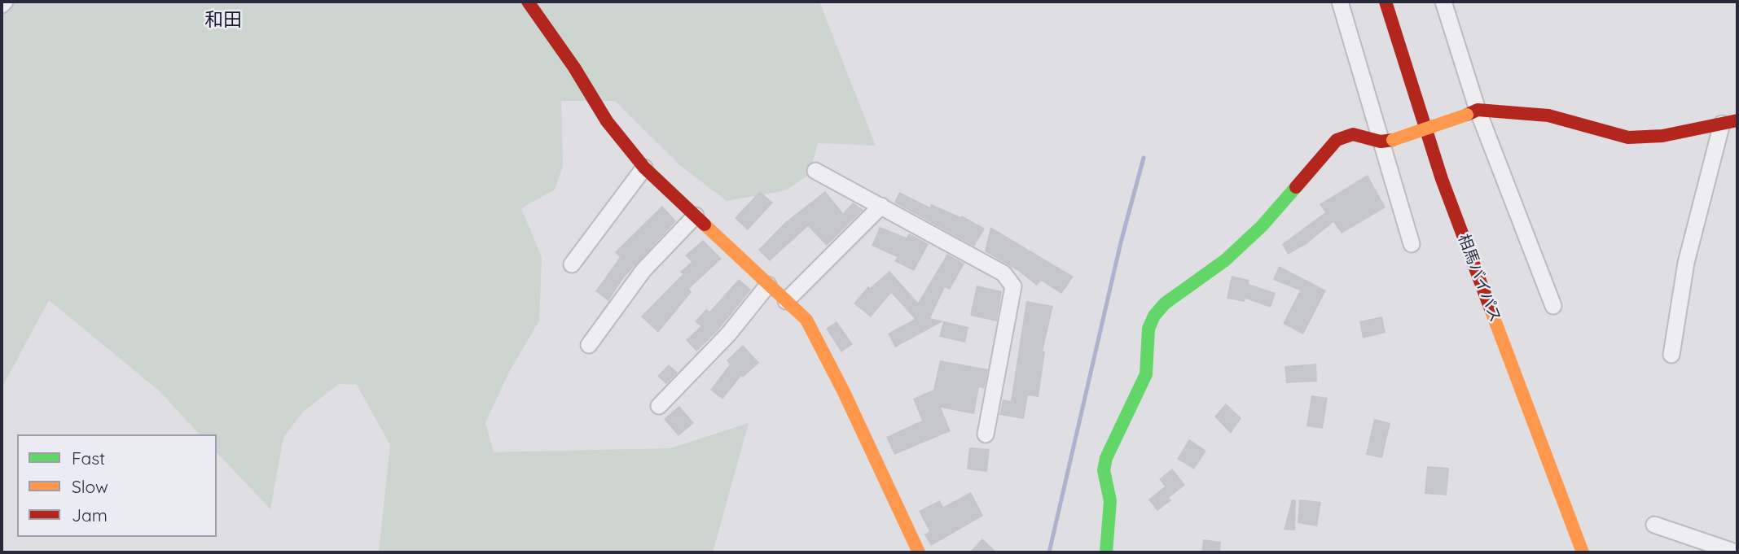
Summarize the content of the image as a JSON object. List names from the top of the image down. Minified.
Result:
{"streets":{"main road":["相馬バイパス"]},"districts":["和田"],"legend":["Fast","Slow","Jam"]}
